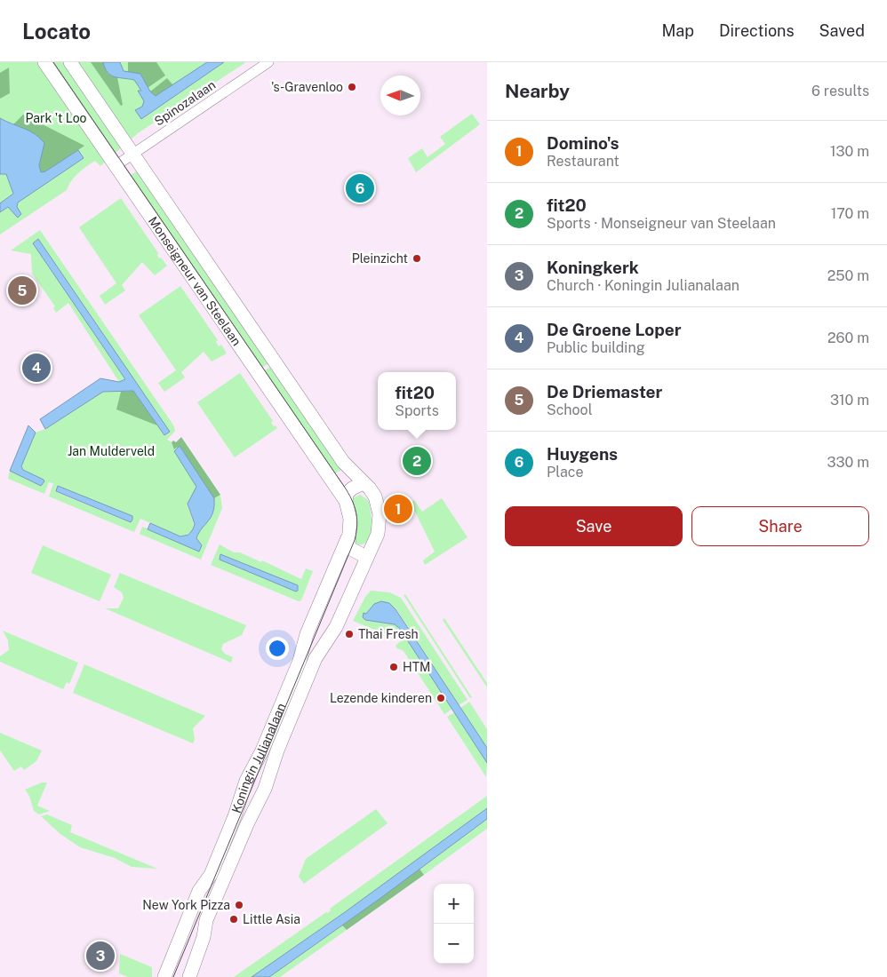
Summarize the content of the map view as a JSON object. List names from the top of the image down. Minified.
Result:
{"streets":{"main road":["Monseigneur van Steelaan","Koningin Julianalaan"],"street":["Spinozalaan"]},"crossings":[["Spinozalaan","Monseigneur van Steelaan"],["Monseigneur van Steelaan","Koningin Julianalaan"]],"parks":["Park 't Loo","Jan Mulderveld"],"places":["'s-Gravenloo","Pleinzicht","Thai Fresh","HTM","Lezende kinderen","New York Pizza","Little Asia"],"north":"left","page":{"header":"Locato","nav":["Map","Directions","Saved"],"heading":["Nearby","6 results"],"list":[{"mark":"1","name":"Domino's","note":"Restaurant","value":"130 m"},{"mark":"2","name":"fit20","note":"Sports · Monseigneur van Steelaan","value":"170 m"},{"mark":"3","name":"Koningkerk","note":"Church · Koningin Julianalaan","value":"250 m"},{"mark":"4","name":"De Groene Loper","note":"Public building","value":"260 m"},{"mark":"5","name":"De Driemaster","note":"School","value":"310 m"},{"mark":"6","name":"Huygens","note":"Place","value":"330 m"}],"pins":["6","5","4","2","1","3"],"popup":["fit20","Sports"],"buttons":["Save","Share"],"map_buttons":["+","−"]}}
